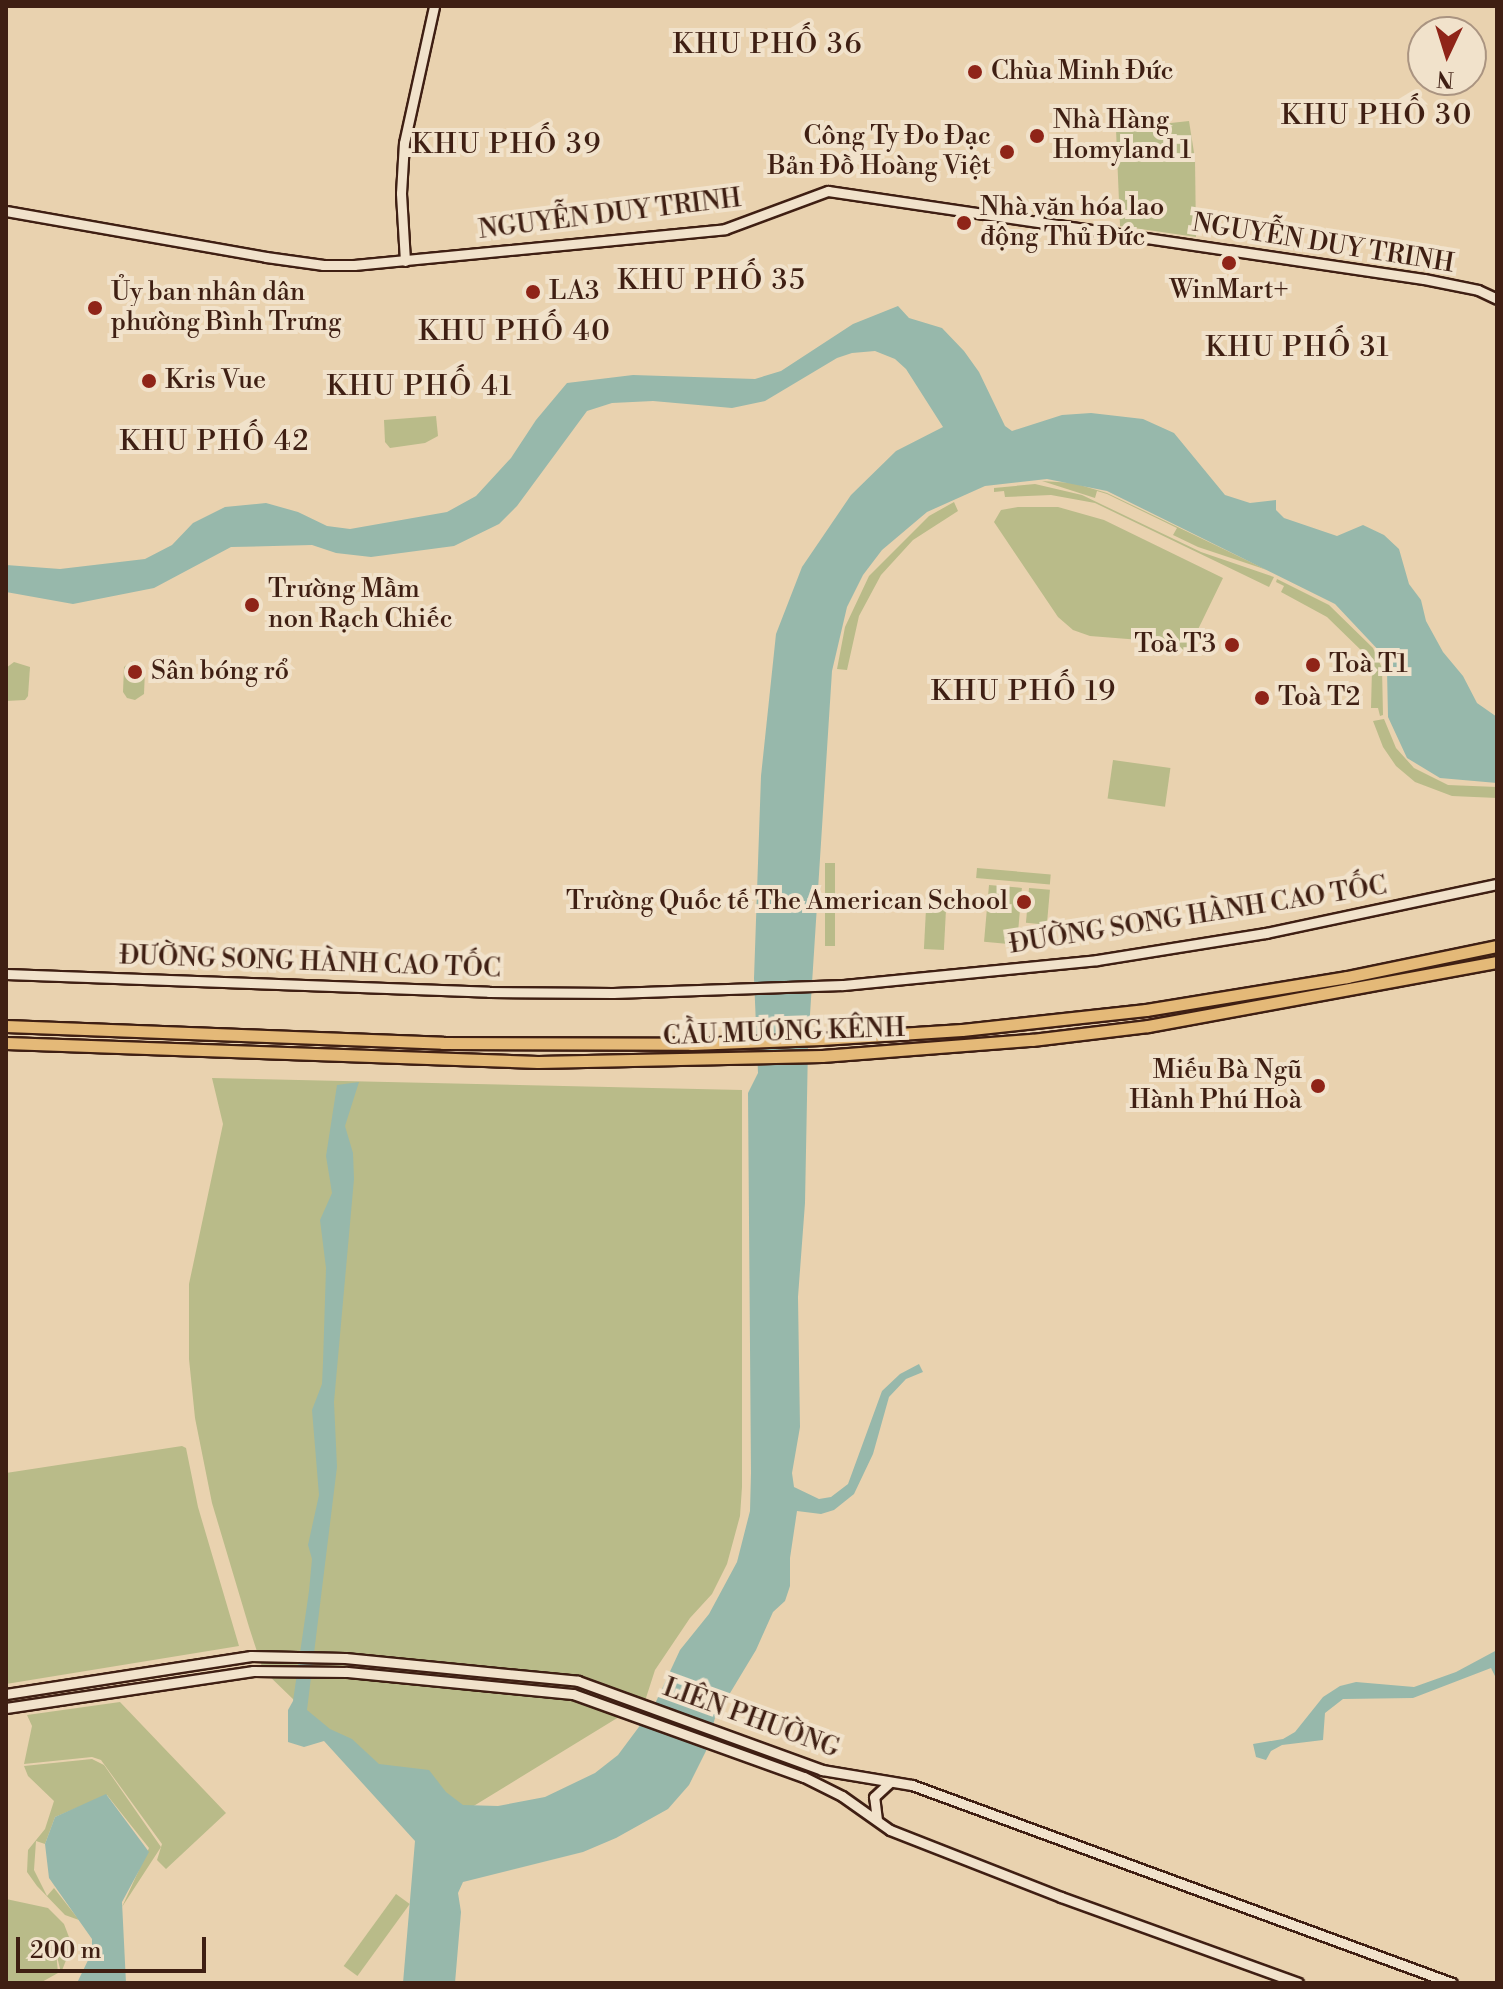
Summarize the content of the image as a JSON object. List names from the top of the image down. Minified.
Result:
{"streets":{"highway":["CẦU MƯƠNG KÊNH"],"street":["NGUYỄN DUY TRINH","ĐƯỜNG SONG HÀNH CAO TỐC","LIÊN PHƯỜNG"]},"crossings":[["ĐƯỜNG SONG HÀNH CAO TỐC","CẦU MƯƠNG KÊNH"]],"districts":["KHU PHỐ 36","KHU PHỐ 30","KHU PHỐ 39","KHU PHỐ 35","KHU PHỐ 40","KHU PHỐ 31","KHU PHỐ 41","KHU PHỐ 42","KHU PHỐ 19"],"places":["Chùa Minh Đức","Nhà Hàng Homyland 1","Công Ty Đo Đạc Bản Đồ Hoàng Việt","Nhà văn hóa lao động Thủ Đức","WinMart+","LA3","Ủy ban nhân dân phường Bình Trưng","Kris Vue","Trường Mầm non Rạch Chiếc","Toà T3","Toà T1","Sân bóng rổ","Toà T2","Trường Quốc tế The American School","Miếu Bà Ngũ Hành Phú Hoà"],"scale_bar":"200 m","north":"bottom"}
